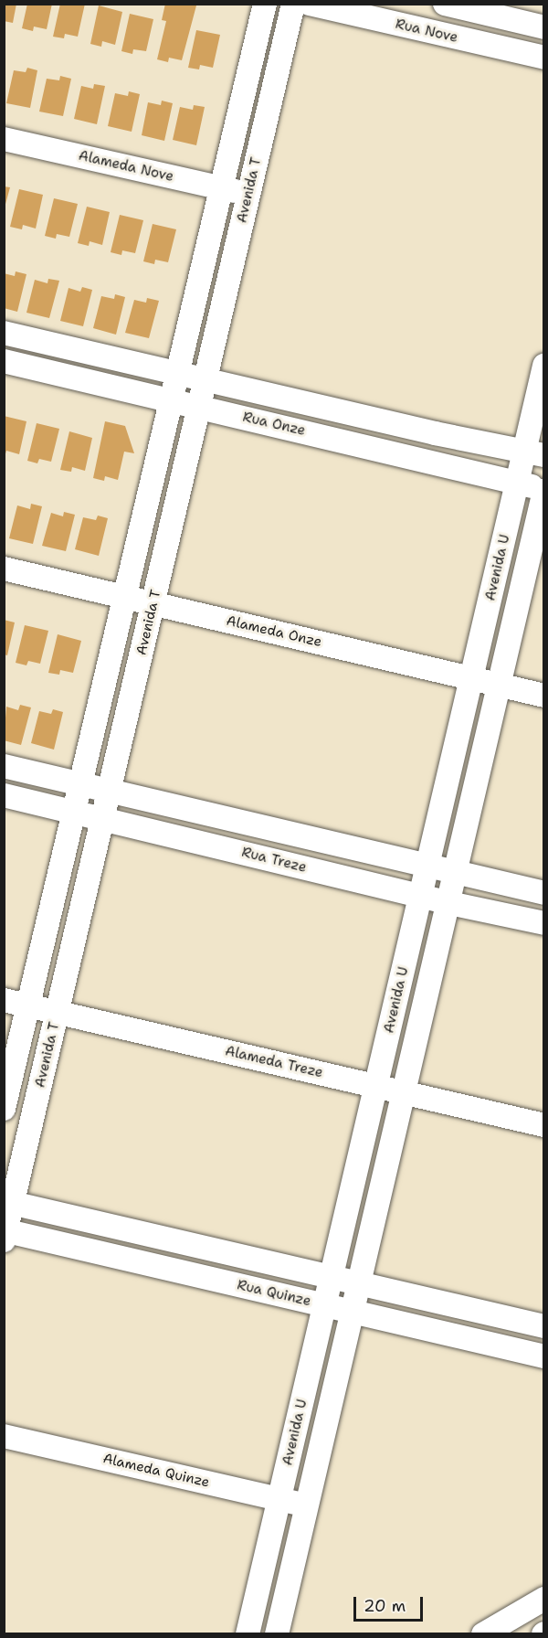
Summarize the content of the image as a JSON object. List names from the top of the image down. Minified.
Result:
{"streets":{"street":["Rua Nove","Alameda Nove","Avenida T","Rua Onze","Avenida U","Alameda Onze","Rua Treze","Alameda Treze","Rua Quinze","Alameda Quinze"]},"crossings":[["Alameda Nove","Avenida T"],["Avenida T","Rua Onze"],["Avenida T","Alameda Onze"],["Avenida T","Rua Treze"],["Avenida T","Alameda Treze"],["Avenida T","Rua Quinze"],["Rua Onze","Avenida U"],["Avenida U","Alameda Onze"],["Avenida U","Rua Treze"],["Avenida U","Alameda Treze"],["Avenida U","Rua Quinze"],["Avenida U","Alameda Quinze"]],"scale_bar":"20 m"}
